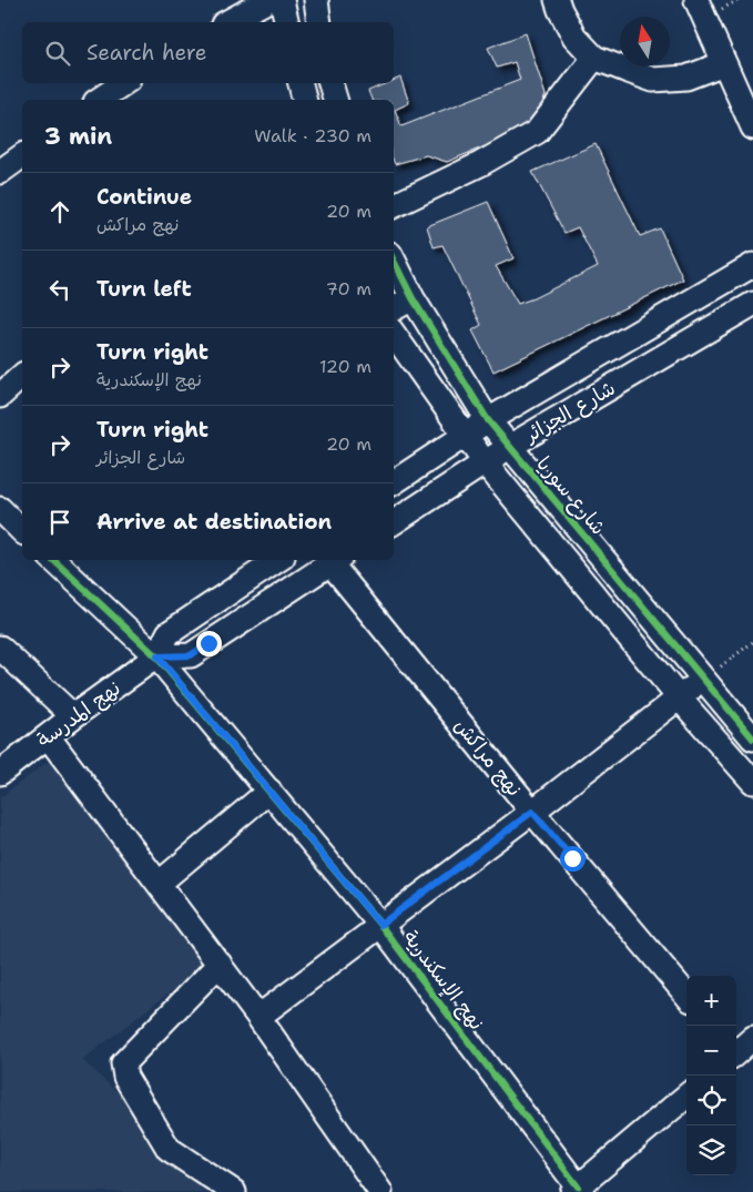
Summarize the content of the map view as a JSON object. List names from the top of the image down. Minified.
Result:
{"streets":{"street":["شارع الجزائر","شارع سوريا","نهج المدرسة","نهج مراكش","نهج الإسكندرية"]},"crossings":[["شارع الجزائر","شارع سوريا"],["نهج المدرسة","نهج الإسكندرية"]],"north":"top","page":{"search":"Search here","heading":["3 min","Walk · 230 m"],"list":[["Continue","نهج مراكش","20 m"],["Turn left","70 m"],["Turn right","نهج الإسكندرية","120 m"],["Turn right","شارع الجزائر","20 m"],"Arrive at destination"],"map_buttons":["+","−"]}}
